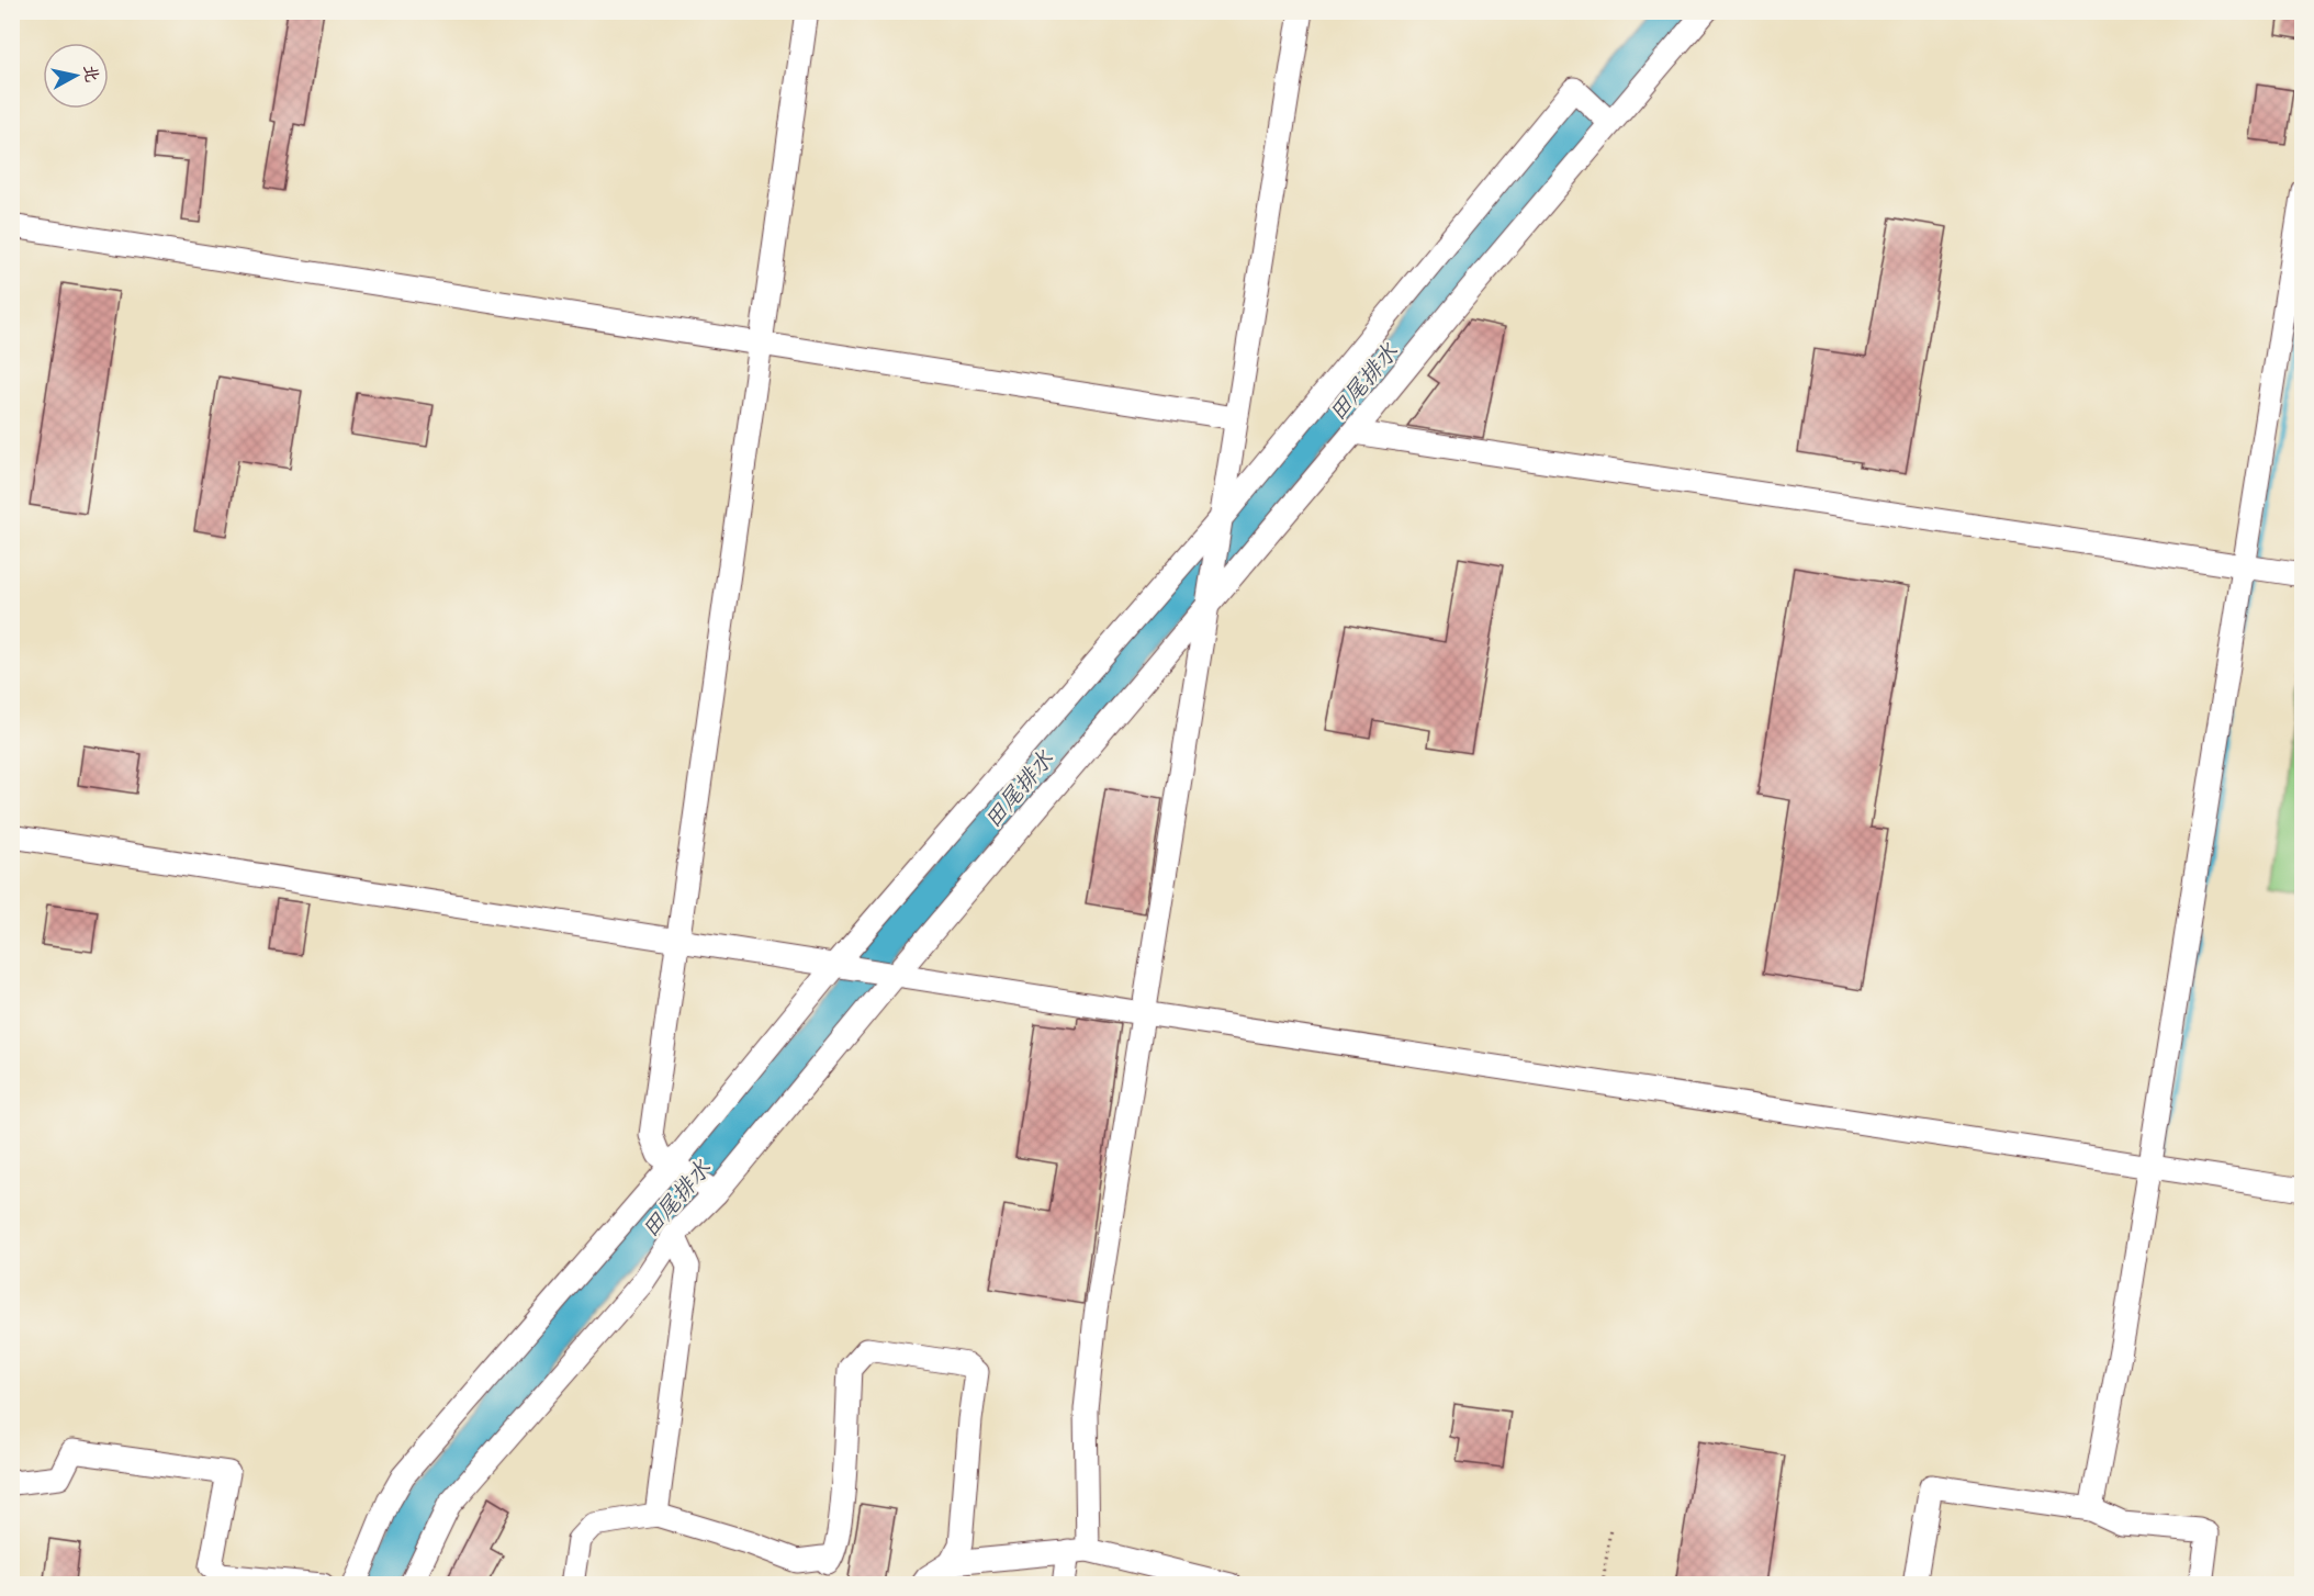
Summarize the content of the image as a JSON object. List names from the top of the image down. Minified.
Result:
{"water":["田尾排水"],"north":"right"}
